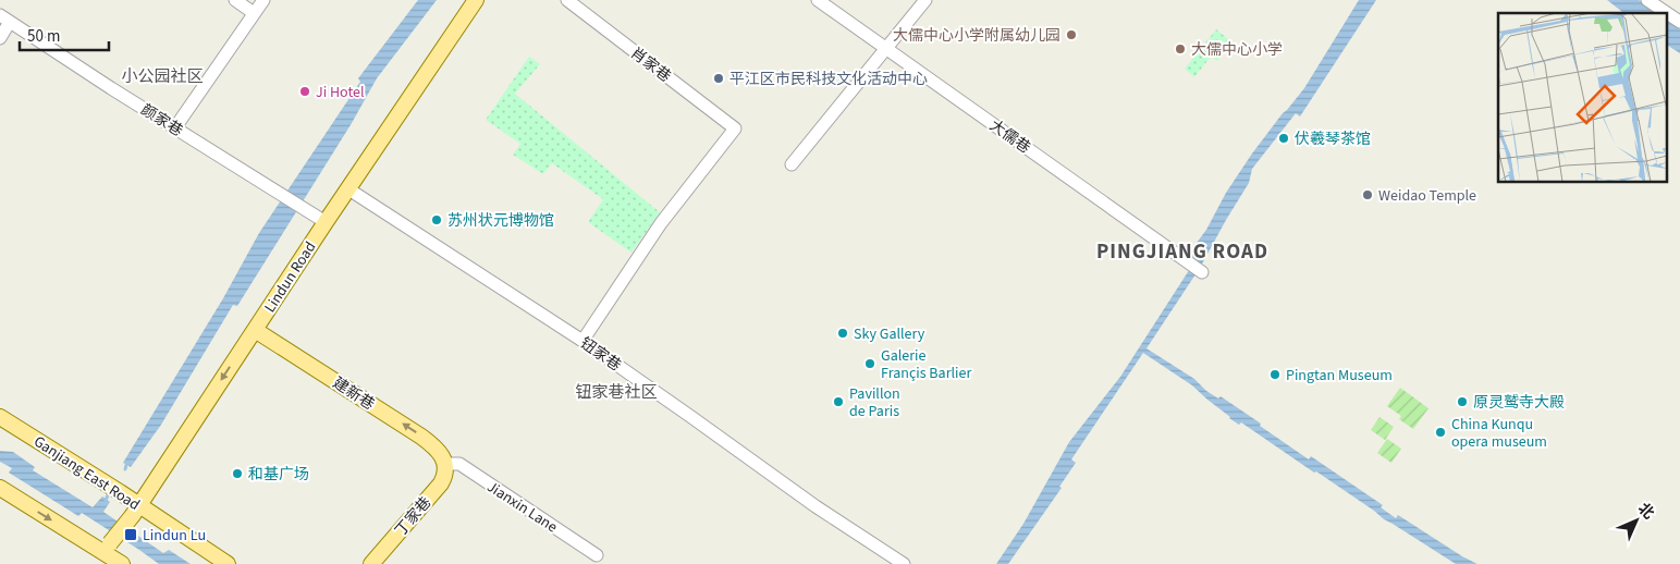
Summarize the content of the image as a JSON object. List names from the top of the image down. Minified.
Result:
{"streets":{"main road":["Lindun Road","建新巷","Ganjiang East Road","丁家巷"],"street":["肖家巷","颜家巷","大儒巷","钮家巷","Jianxin Lane"]},"crossings":[["肖家巷","钮家巷"],["颜家巷","Lindun Road"],["Lindun Road","钮家巷"],["Lindun Road","建新巷"],["Lindun Road","Ganjiang East Road"],["建新巷","Jianxin Lane"],["建新巷","丁家巷"],["Jianxin Lane","丁家巷"]],"one_way":["建新巷"],"districts":["小公园社区","PINGJIANG ROAD","钮家巷社区"],"places":{"other":["大儒中心小学附属幼儿园","大儒中心小学","平江区市民科技文化活动中心","Ji Hotel","伏羲琴茶馆","Weidao Temple","苏州状元博物馆","Sky Gallery","Galerie Françis Barlier","Pingtan Museum","Pavillon de Paris","原灵鹫寺大殿","China Kunqu opera museum","和基广场"],"transit":["Lindun Lu"]},"scale_bar":"50 m","north":"top right"}
